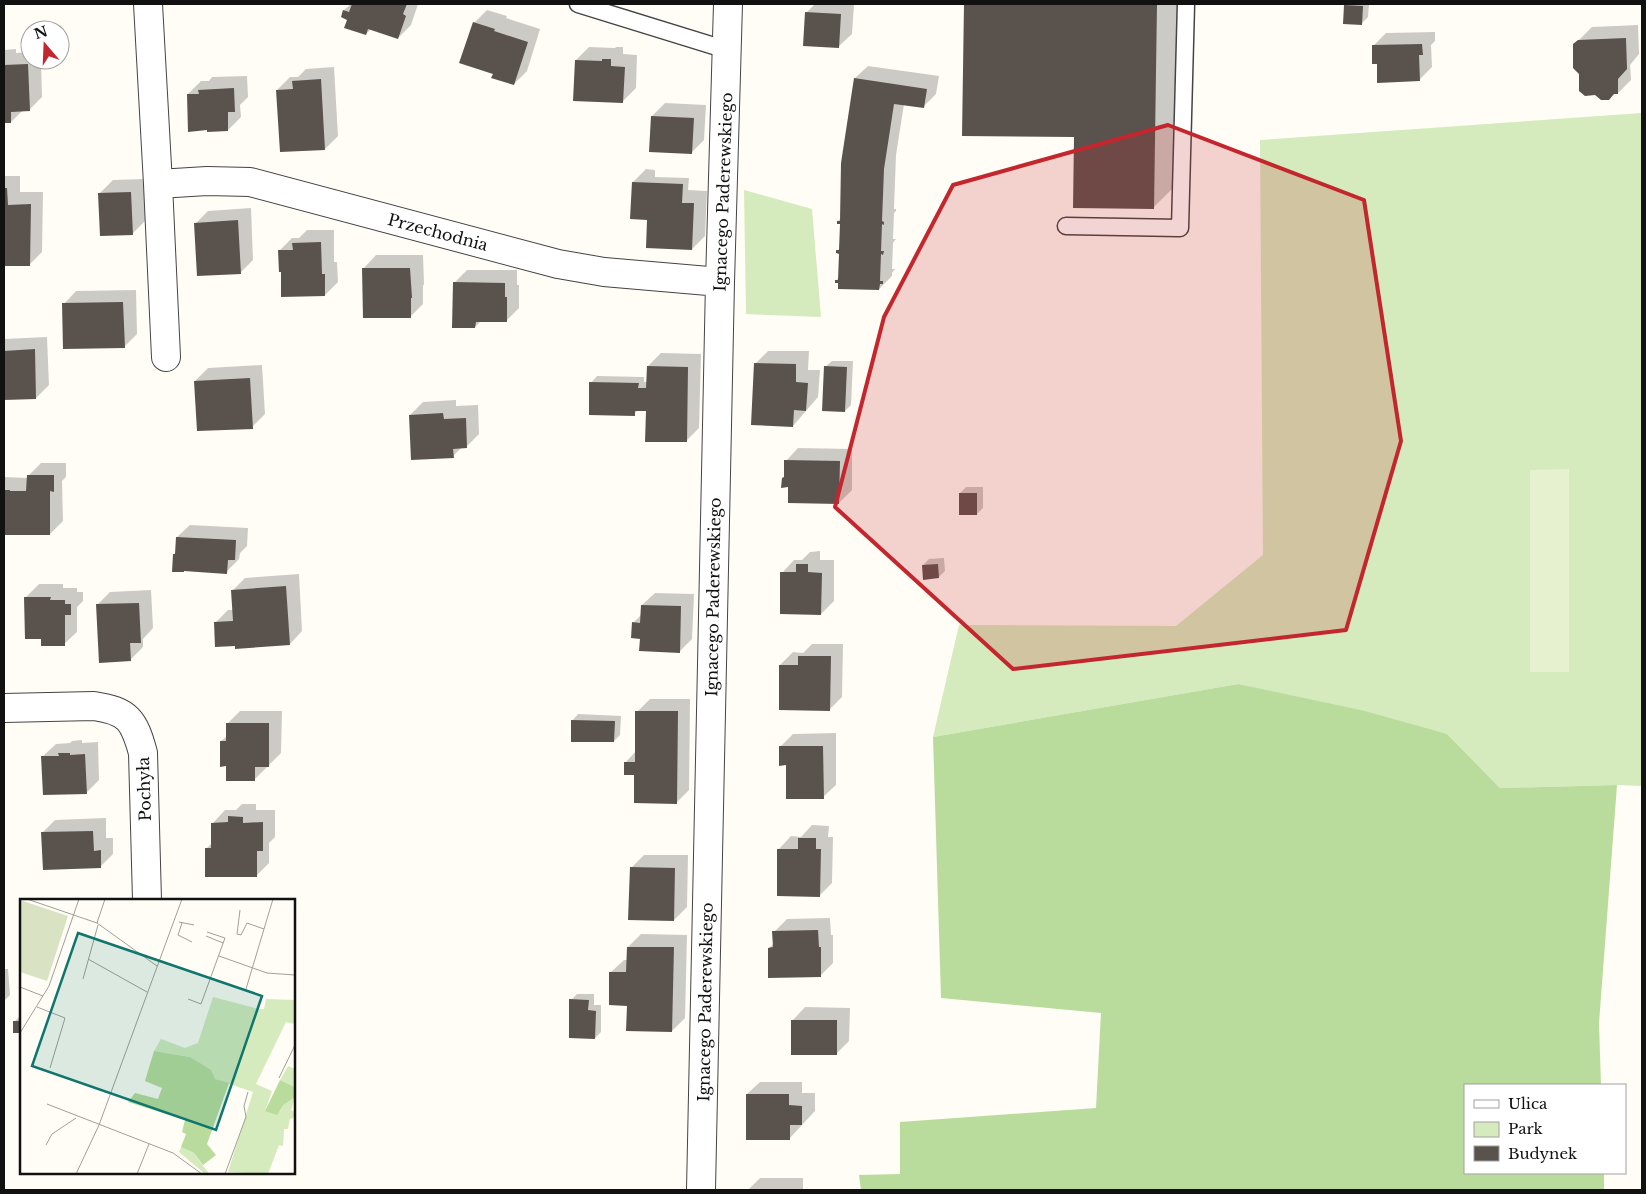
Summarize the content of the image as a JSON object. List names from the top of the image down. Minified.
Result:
{"streets":{"street":["Ignacego Paderewskiego","Przechodnia","Pochyła"]},"crossings":[["Ignacego Paderewskiego","Przechodnia"]],"legend":["Ulica","Park","Budynek"],"north":"top"}
